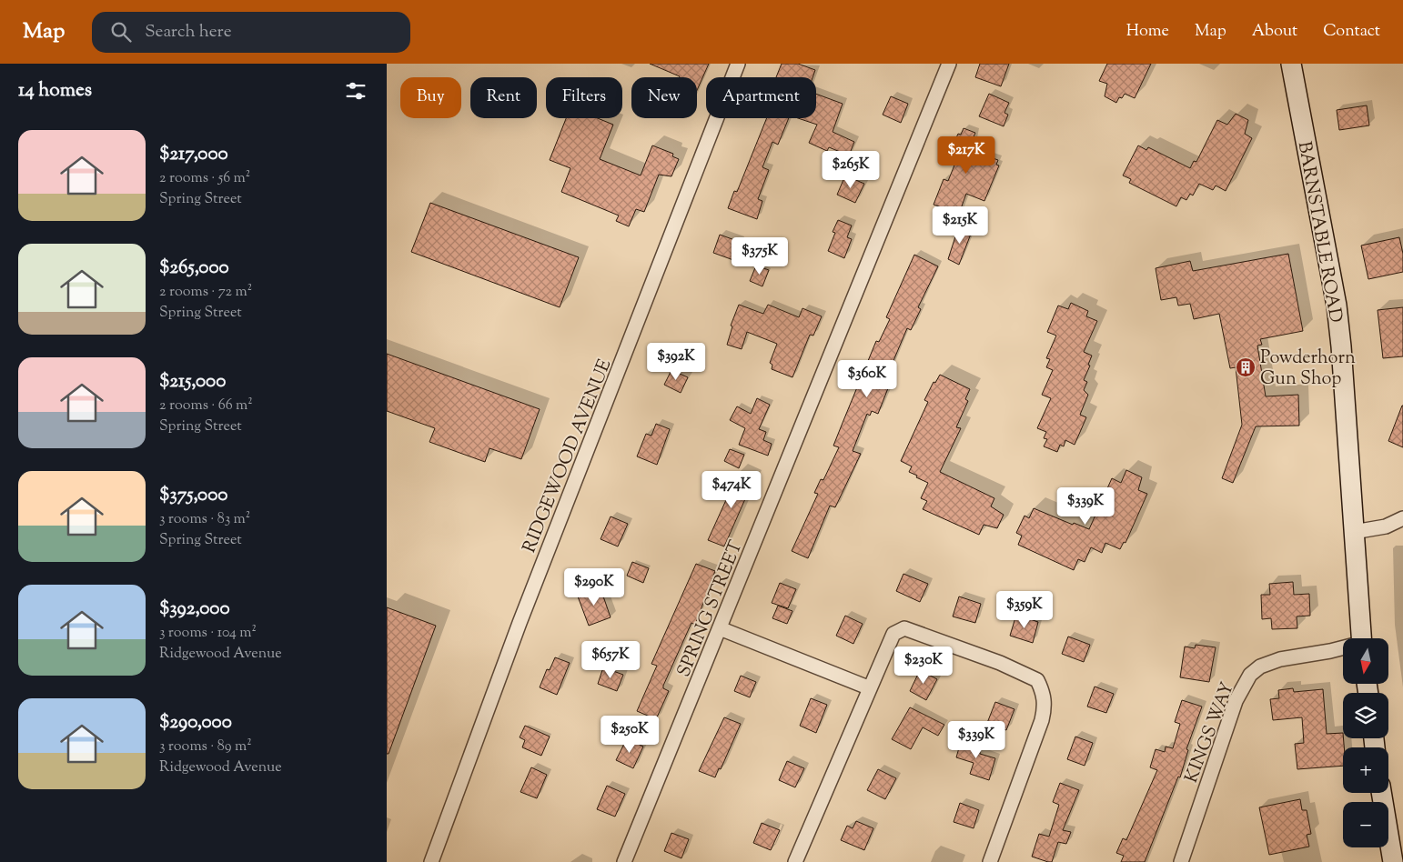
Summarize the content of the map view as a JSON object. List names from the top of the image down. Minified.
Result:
{"streets":{"main road":["BARNSTABLE ROAD"],"street":["RIDGEWOOD AVENUE","SPRING STREET","KINGS WAY"]},"places":{"building":["Powderhorn Gun Shop"]},"north":"bottom","page":{"header":"Map","search":"Search here","nav":["Home","Map","About","Contact"],"heading":"14 homes","chip":["Buy","Rent","Filters","New","Apartment"],"list":[{"name":"$217,000","note":"2 rooms · 56 m² · Spring Street"},{"name":"$265,000","note":"2 rooms · 72 m² · Spring Street"},{"name":"$215,000","note":"2 rooms · 66 m² · Spring Street"},{"name":"$375,000","note":"3 rooms · 83 m² · Spring Street"},{"name":"$392,000","note":"3 rooms · 104 m² · Ridgewood Avenue"},{"name":"$290,000","note":"3 rooms · 89 m² · Ridgewood Avenue"}],"price":["$217K","$265K","$215K","$375K","$392K","$360K","$474K","$339K","$290K","$359K","$657K","$230K","$250K","$339K"],"map_buttons":["+","−"]}}
